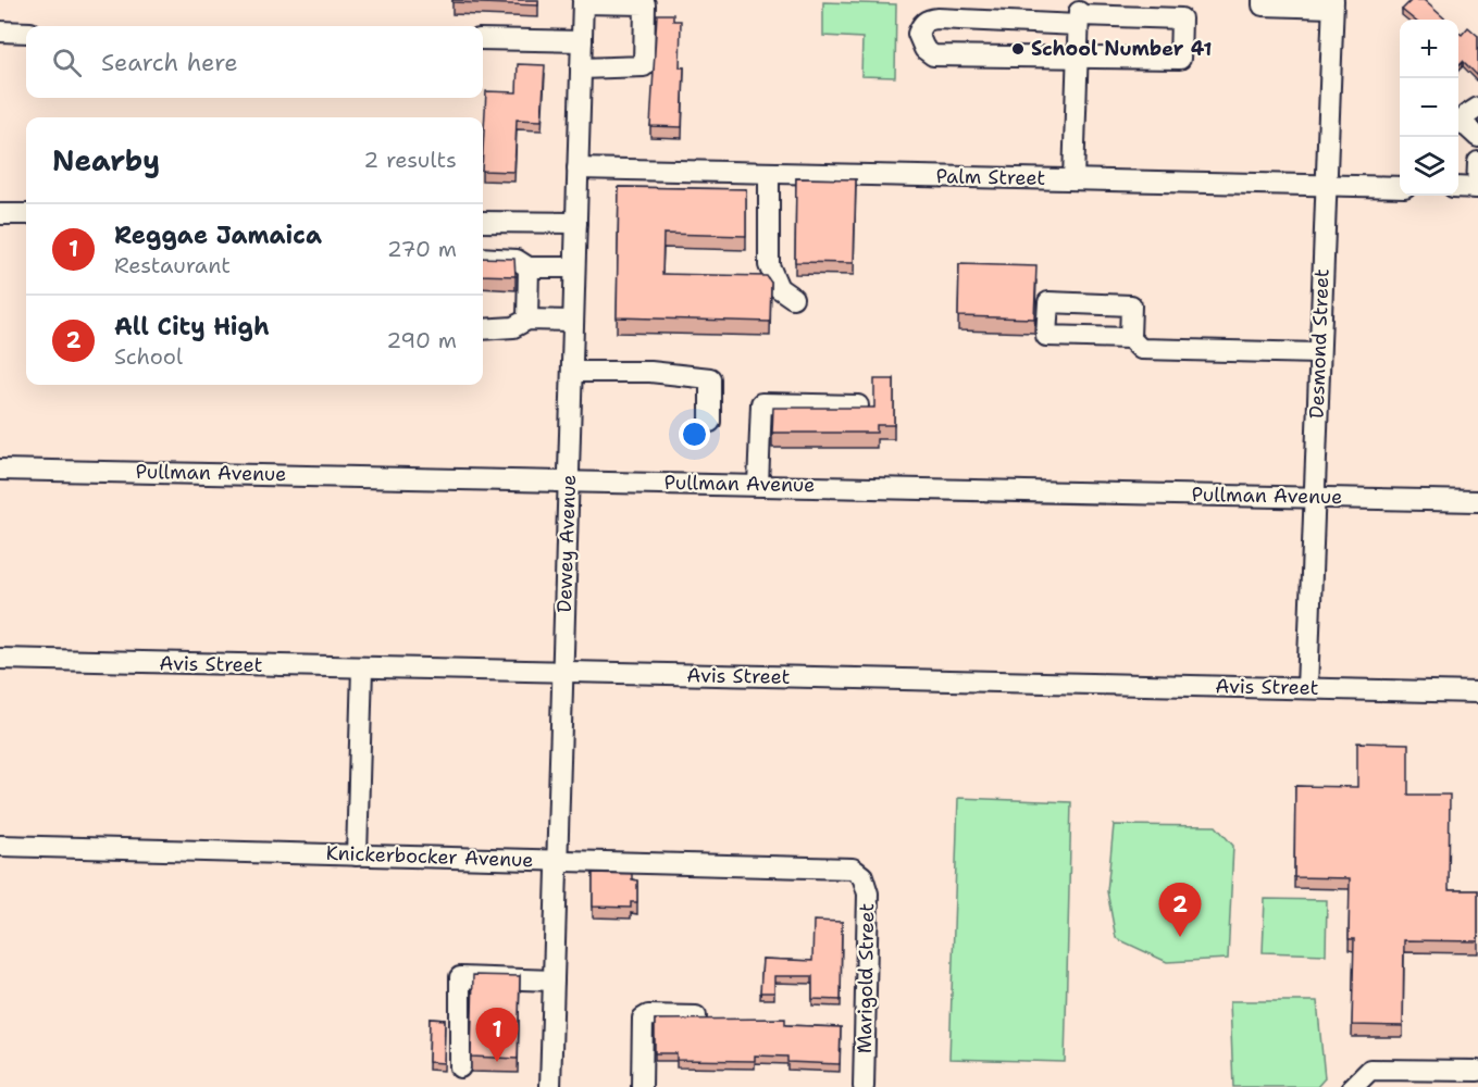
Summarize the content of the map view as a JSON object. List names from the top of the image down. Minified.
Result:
{"streets":{"street":["Palm Street","Desmond Street","Pullman Avenue","Dewey Avenue","Avis Street","Knickerbocker Avenue","Marigold Street"]},"crossings":[["Palm Street","Desmond Street"],["Palm Street","Dewey Avenue"],["Desmond Street","Pullman Avenue"],["Desmond Street","Avis Street"],["Pullman Avenue","Dewey Avenue"],["Dewey Avenue","Avis Street"],["Dewey Avenue","Knickerbocker Avenue"],["Knickerbocker Avenue","Marigold Street"]],"places":["School Number 41"],"page":{"map_buttons":["+","−"],"search":"Search here","heading":["Nearby","2 results"],"list":[{"mark":"1","name":"Reggae Jamaica","note":"Restaurant","value":"270 m"},{"mark":"2","name":"All City High","note":"School","value":"290 m"}],"pins":["2","1"]}}
